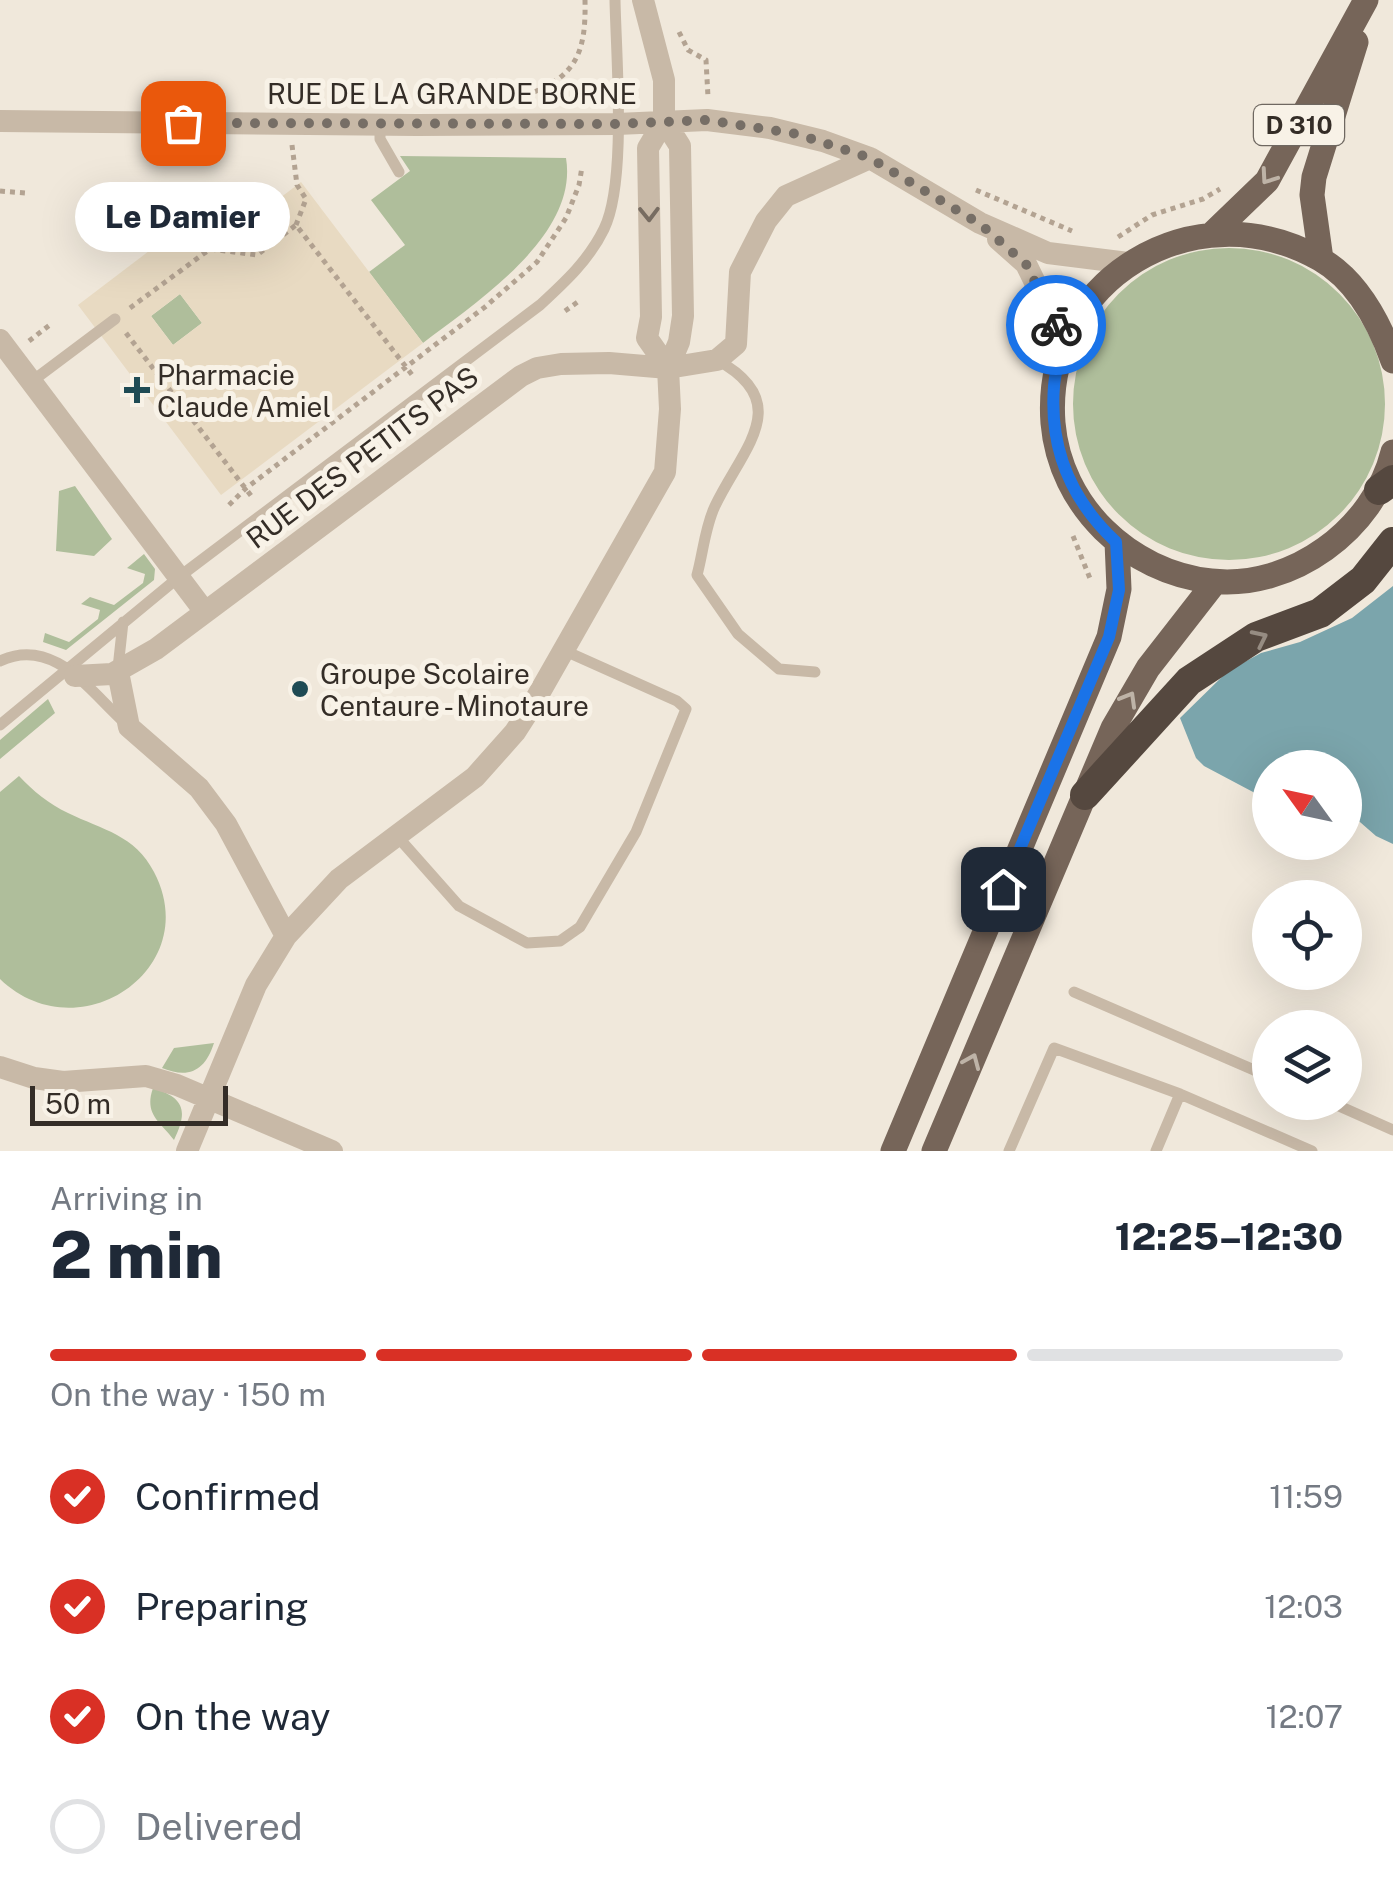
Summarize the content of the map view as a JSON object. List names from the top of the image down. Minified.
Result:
{"streets":{"main road":["D 310"],"street":["RUE DE LA GRANDE BORNE","RUE DES PETITS PAS"]},"places":{"other":["Le Damier","Groupe Scolaire Centaure - Minotaure"],"health":["Pharmacie Claude Amiel"]},"scale_bar":"50 m","north":"top left","page":{"bubble":"Le Damier","scale":"50 m","heading":["2 min","Arriving in","12:25–12:30"],"bar":"On the way · 150 m","list":[["Confirmed","11:59"],["Preparing","12:03"],["On the way","12:07"],"Delivered"]}}
